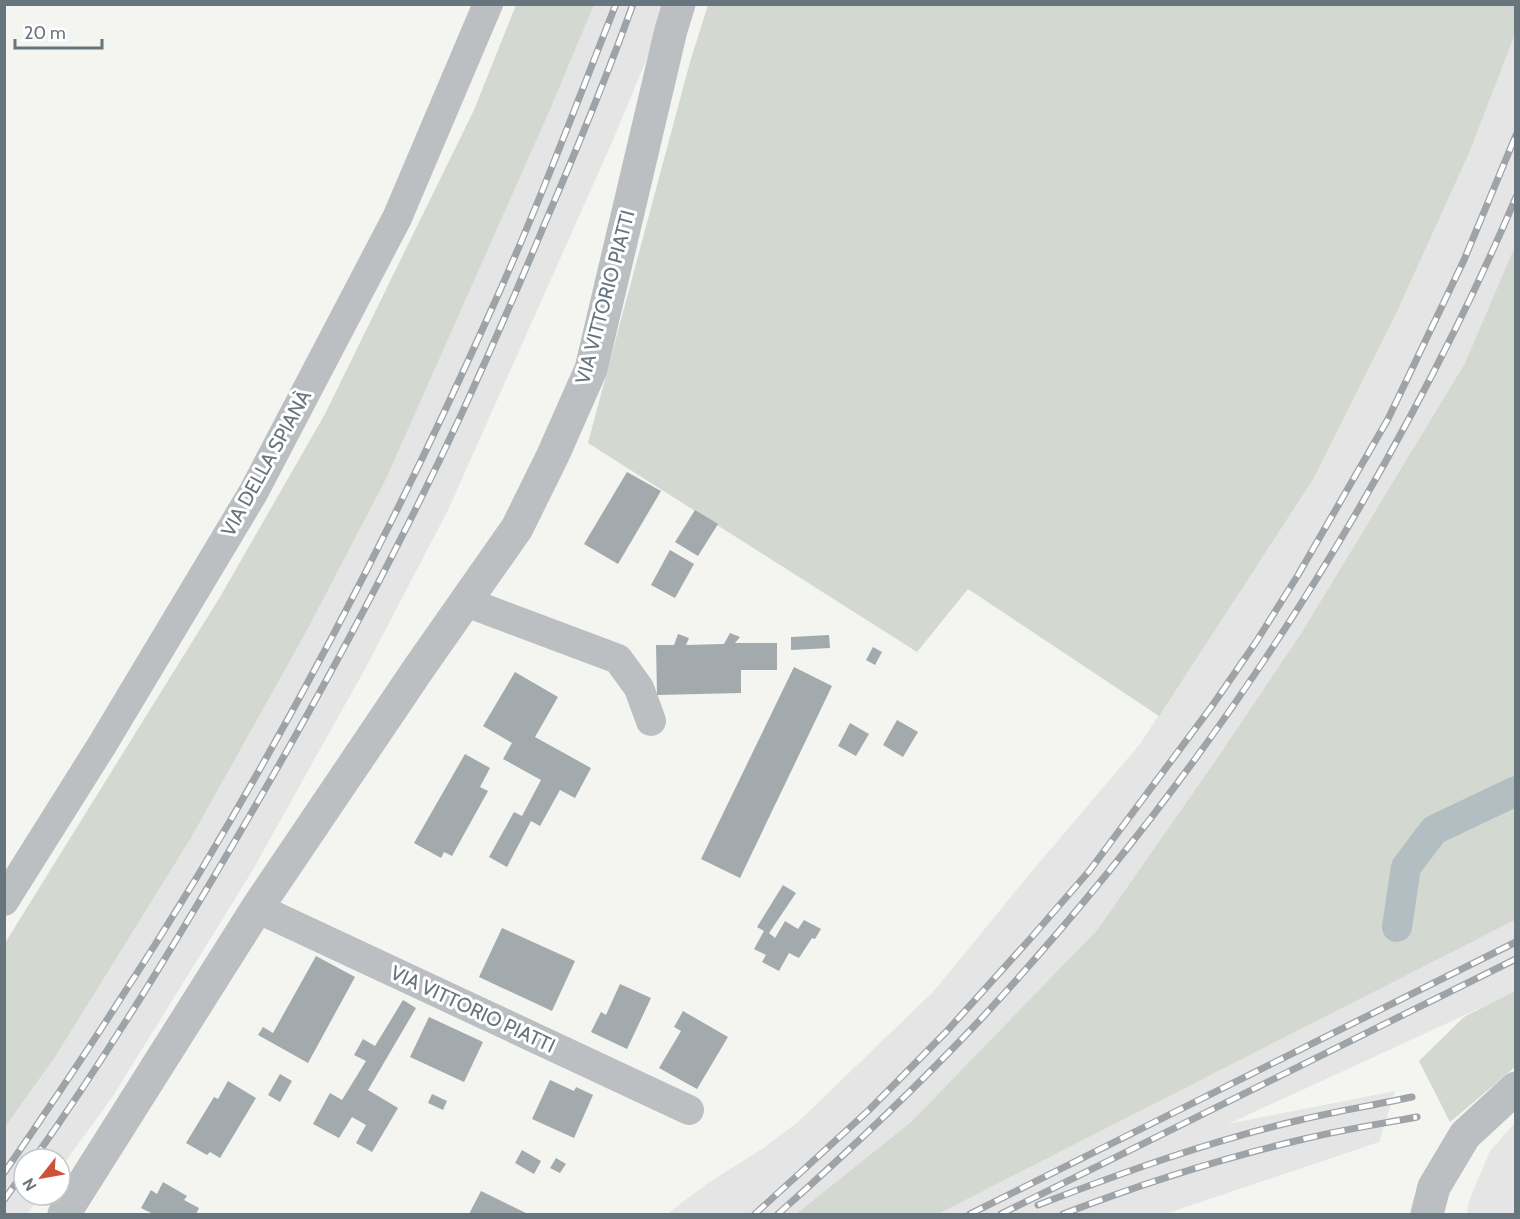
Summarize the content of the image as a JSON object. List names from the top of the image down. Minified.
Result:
{"streets":{"street":["VIA VITTORIO PIATTI","VIA DELLA SPIANÀ"]},"scale_bar":"20 m","north":"bottom left"}
